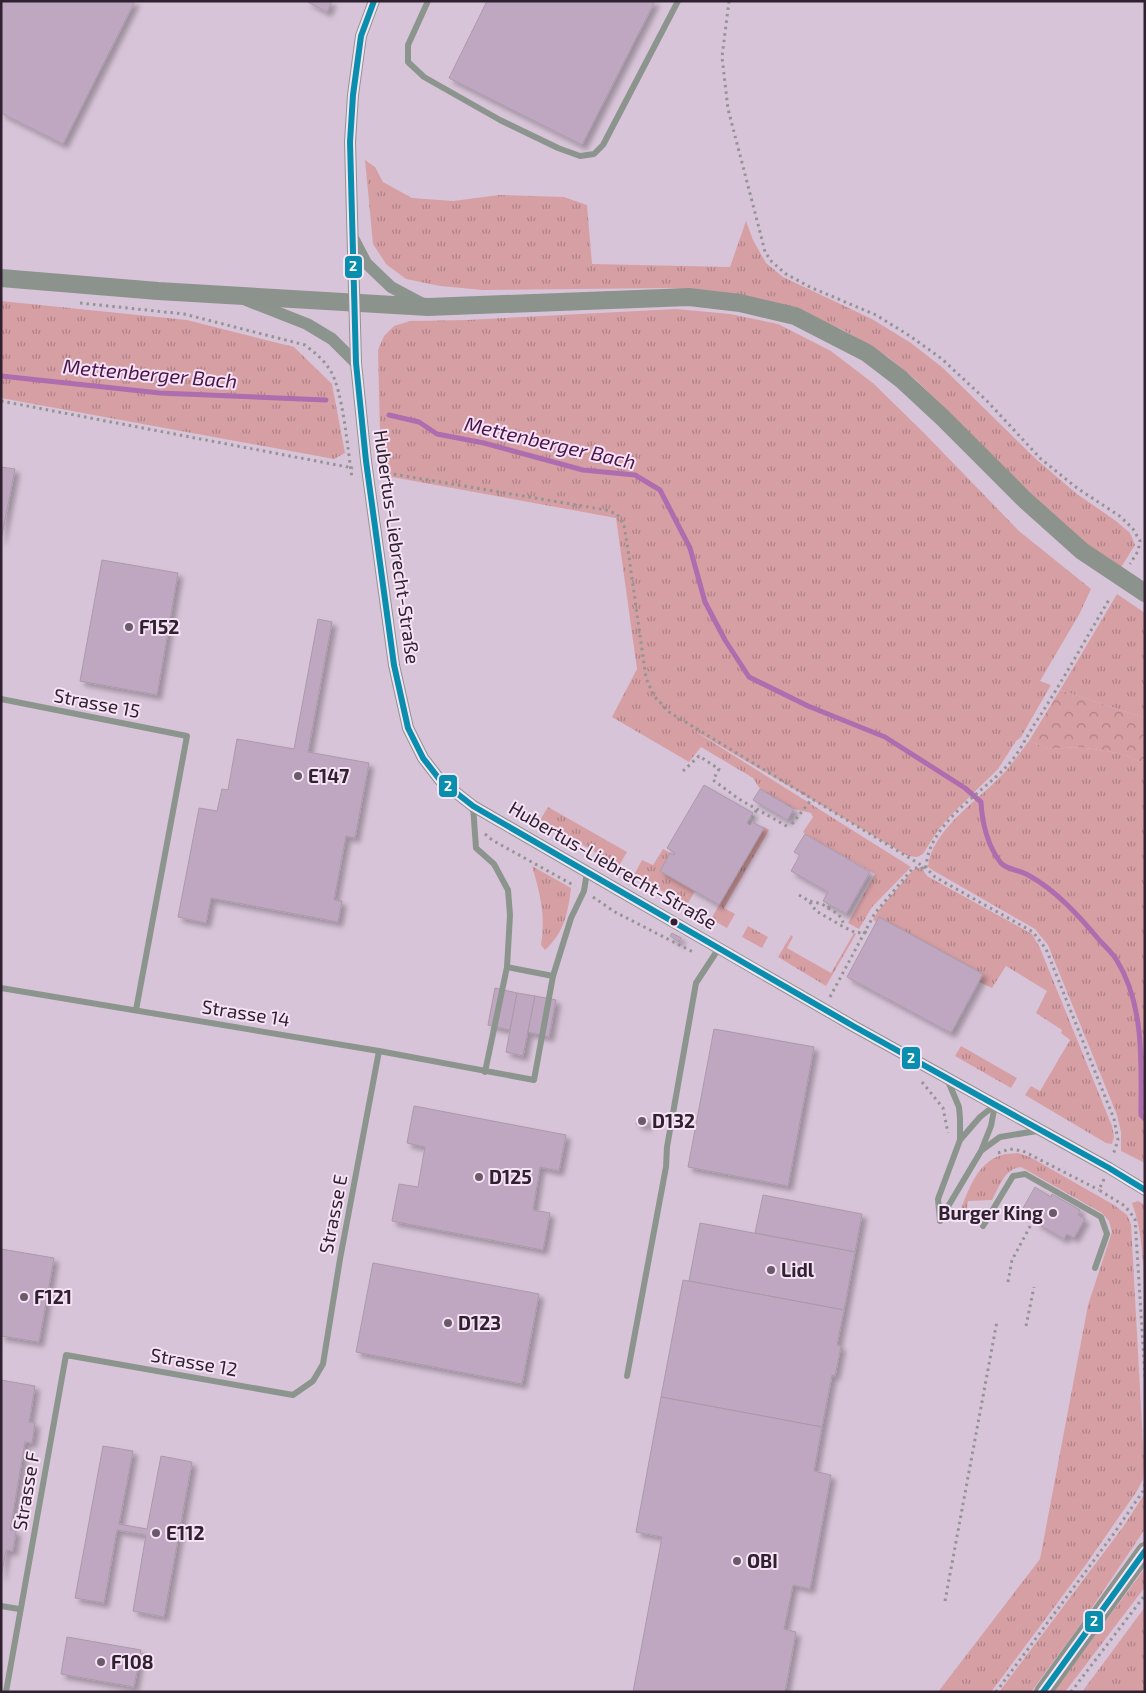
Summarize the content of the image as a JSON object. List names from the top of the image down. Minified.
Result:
{"streets":{"street":["Hubertus-Liebrecht-Straße"],"lane":["Strasse 15","Strasse 14","Strasse E","Strasse 12","Strasse F"]},"crossings":[["Strasse 15","Strasse 14"],["Strasse 14","Strasse E"],["Strasse E","Strasse 12"],["Strasse 12","Strasse F"]],"water":["Mettenberger Bach"],"places":["F152","E147","D132","D125","Burger King","Lidl","F121","D123","E112","OBI","F108"],"lines":["transit line 2"]}
